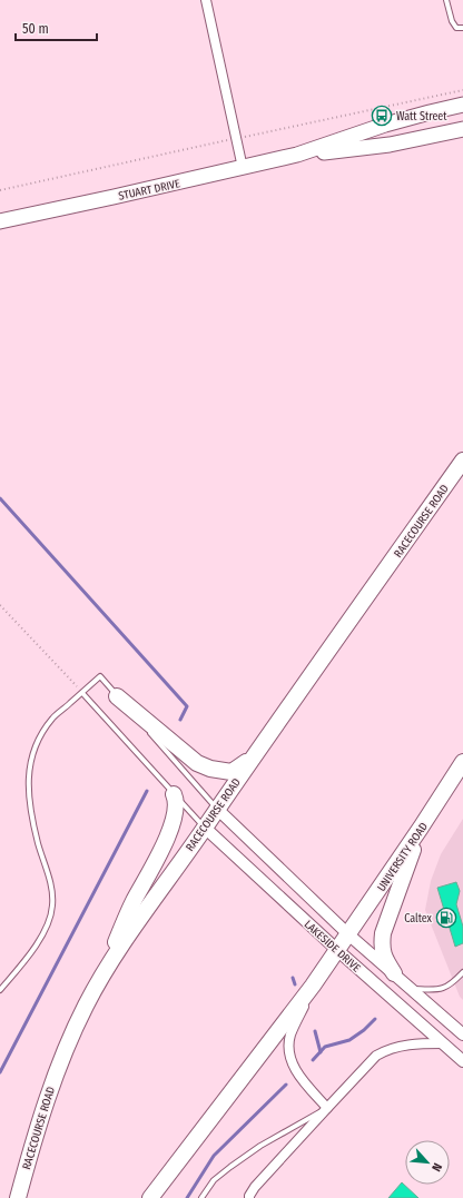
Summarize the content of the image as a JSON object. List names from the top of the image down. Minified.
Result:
{"streets":{"highway":["RACECOURSE ROAD","UNIVERSITY ROAD"],"main road":["STUART DRIVE"],"street":["LAKESIDE DRIVE"]},"crossings":[["RACECOURSE ROAD","LAKESIDE DRIVE"],["UNIVERSITY ROAD","LAKESIDE DRIVE"]],"places":{"bus stop":["Watt Street"],"fuel station":["Caltex"]},"scale_bar":"50 m","north":"bottom right"}
